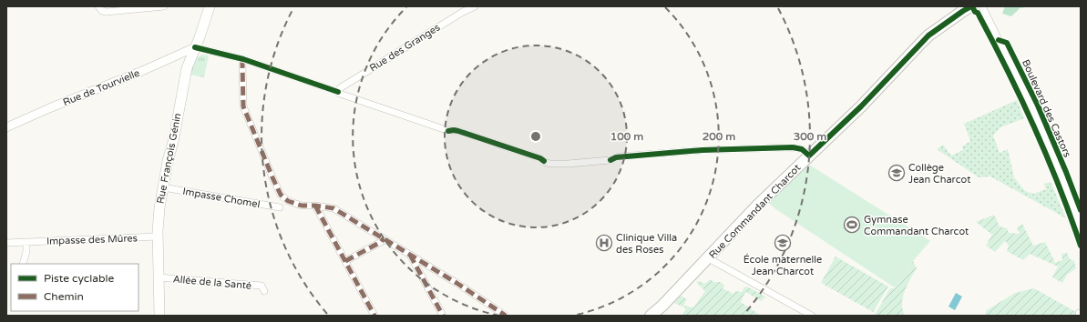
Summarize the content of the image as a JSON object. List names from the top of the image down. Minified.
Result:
{"streets":{"main road":["Rue François Génin","Rue Commandant Charcot"],"street":["Rue des Granges","Rue de Tourvielle","Boulevard des Castors","Impasse Chomel","Impasse des Mûres","Allée de la Santé"]},"crossings":[["Rue de Tourvielle","Rue François Génin"],["Rue François Génin","Impasse Chomel"],["Rue François Génin","Impasse des Mûres"],["Rue François Génin","Allée de la Santé"]],"places":{"school or university":["Collège Jean Charcot","École maternelle Jean Charcot"],"sports":["Gymnase Commandant Charcot"],"hospital":["Clinique Villa des Roses"]},"legend":["Piste cyclable","Chemin"],"rings":["100 m","200 m","300 m"]}
